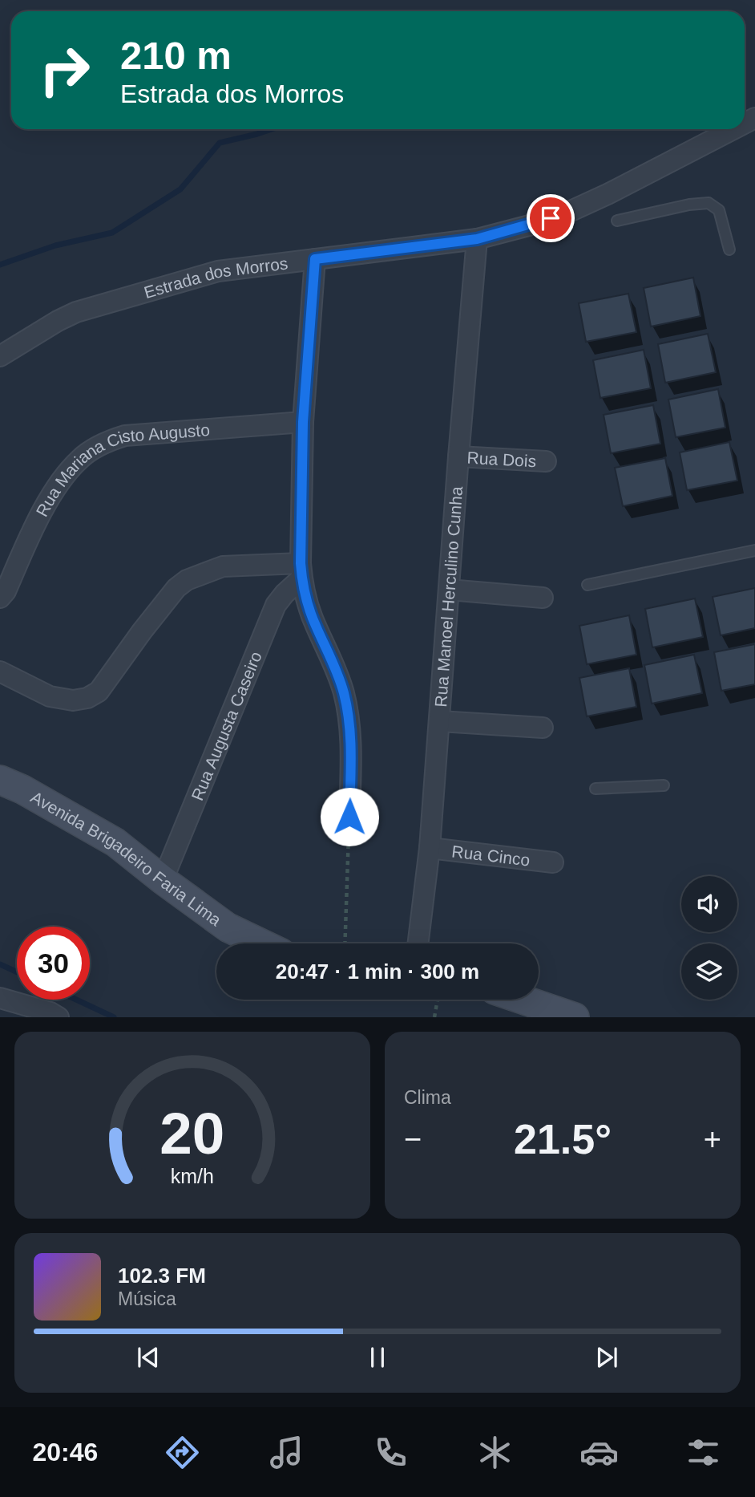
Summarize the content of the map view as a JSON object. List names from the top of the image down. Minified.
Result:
{"streets":{"main road":["Avenida Brigadeiro Faria Lima"],"street":["Estrada dos Morros","Rua Dois","Rua Mariana Cisto Augusto","Rua Manoel Herculino Cunha","Rua Augusta Caseiro","Rua Cinco"]},"crossings":[["Estrada dos Morros","Rua Manoel Herculino Cunha"],["Rua Dois","Rua Manoel Herculino Cunha"],["Rua Manoel Herculino Cunha","Rua Cinco"],["Rua Augusta Caseiro","Avenida Brigadeiro Faria Lima"]],"page":{"turn":["210 m","Estrada dos Morros"],"limit":"30","trip":"20:47 · 1 min · 300 m","tile":"Clima","heat":["−","21.5°","+"],"song":["102.3 FM","Música"],"tabs":"20:46","gauge":["20","km/h"]}}
